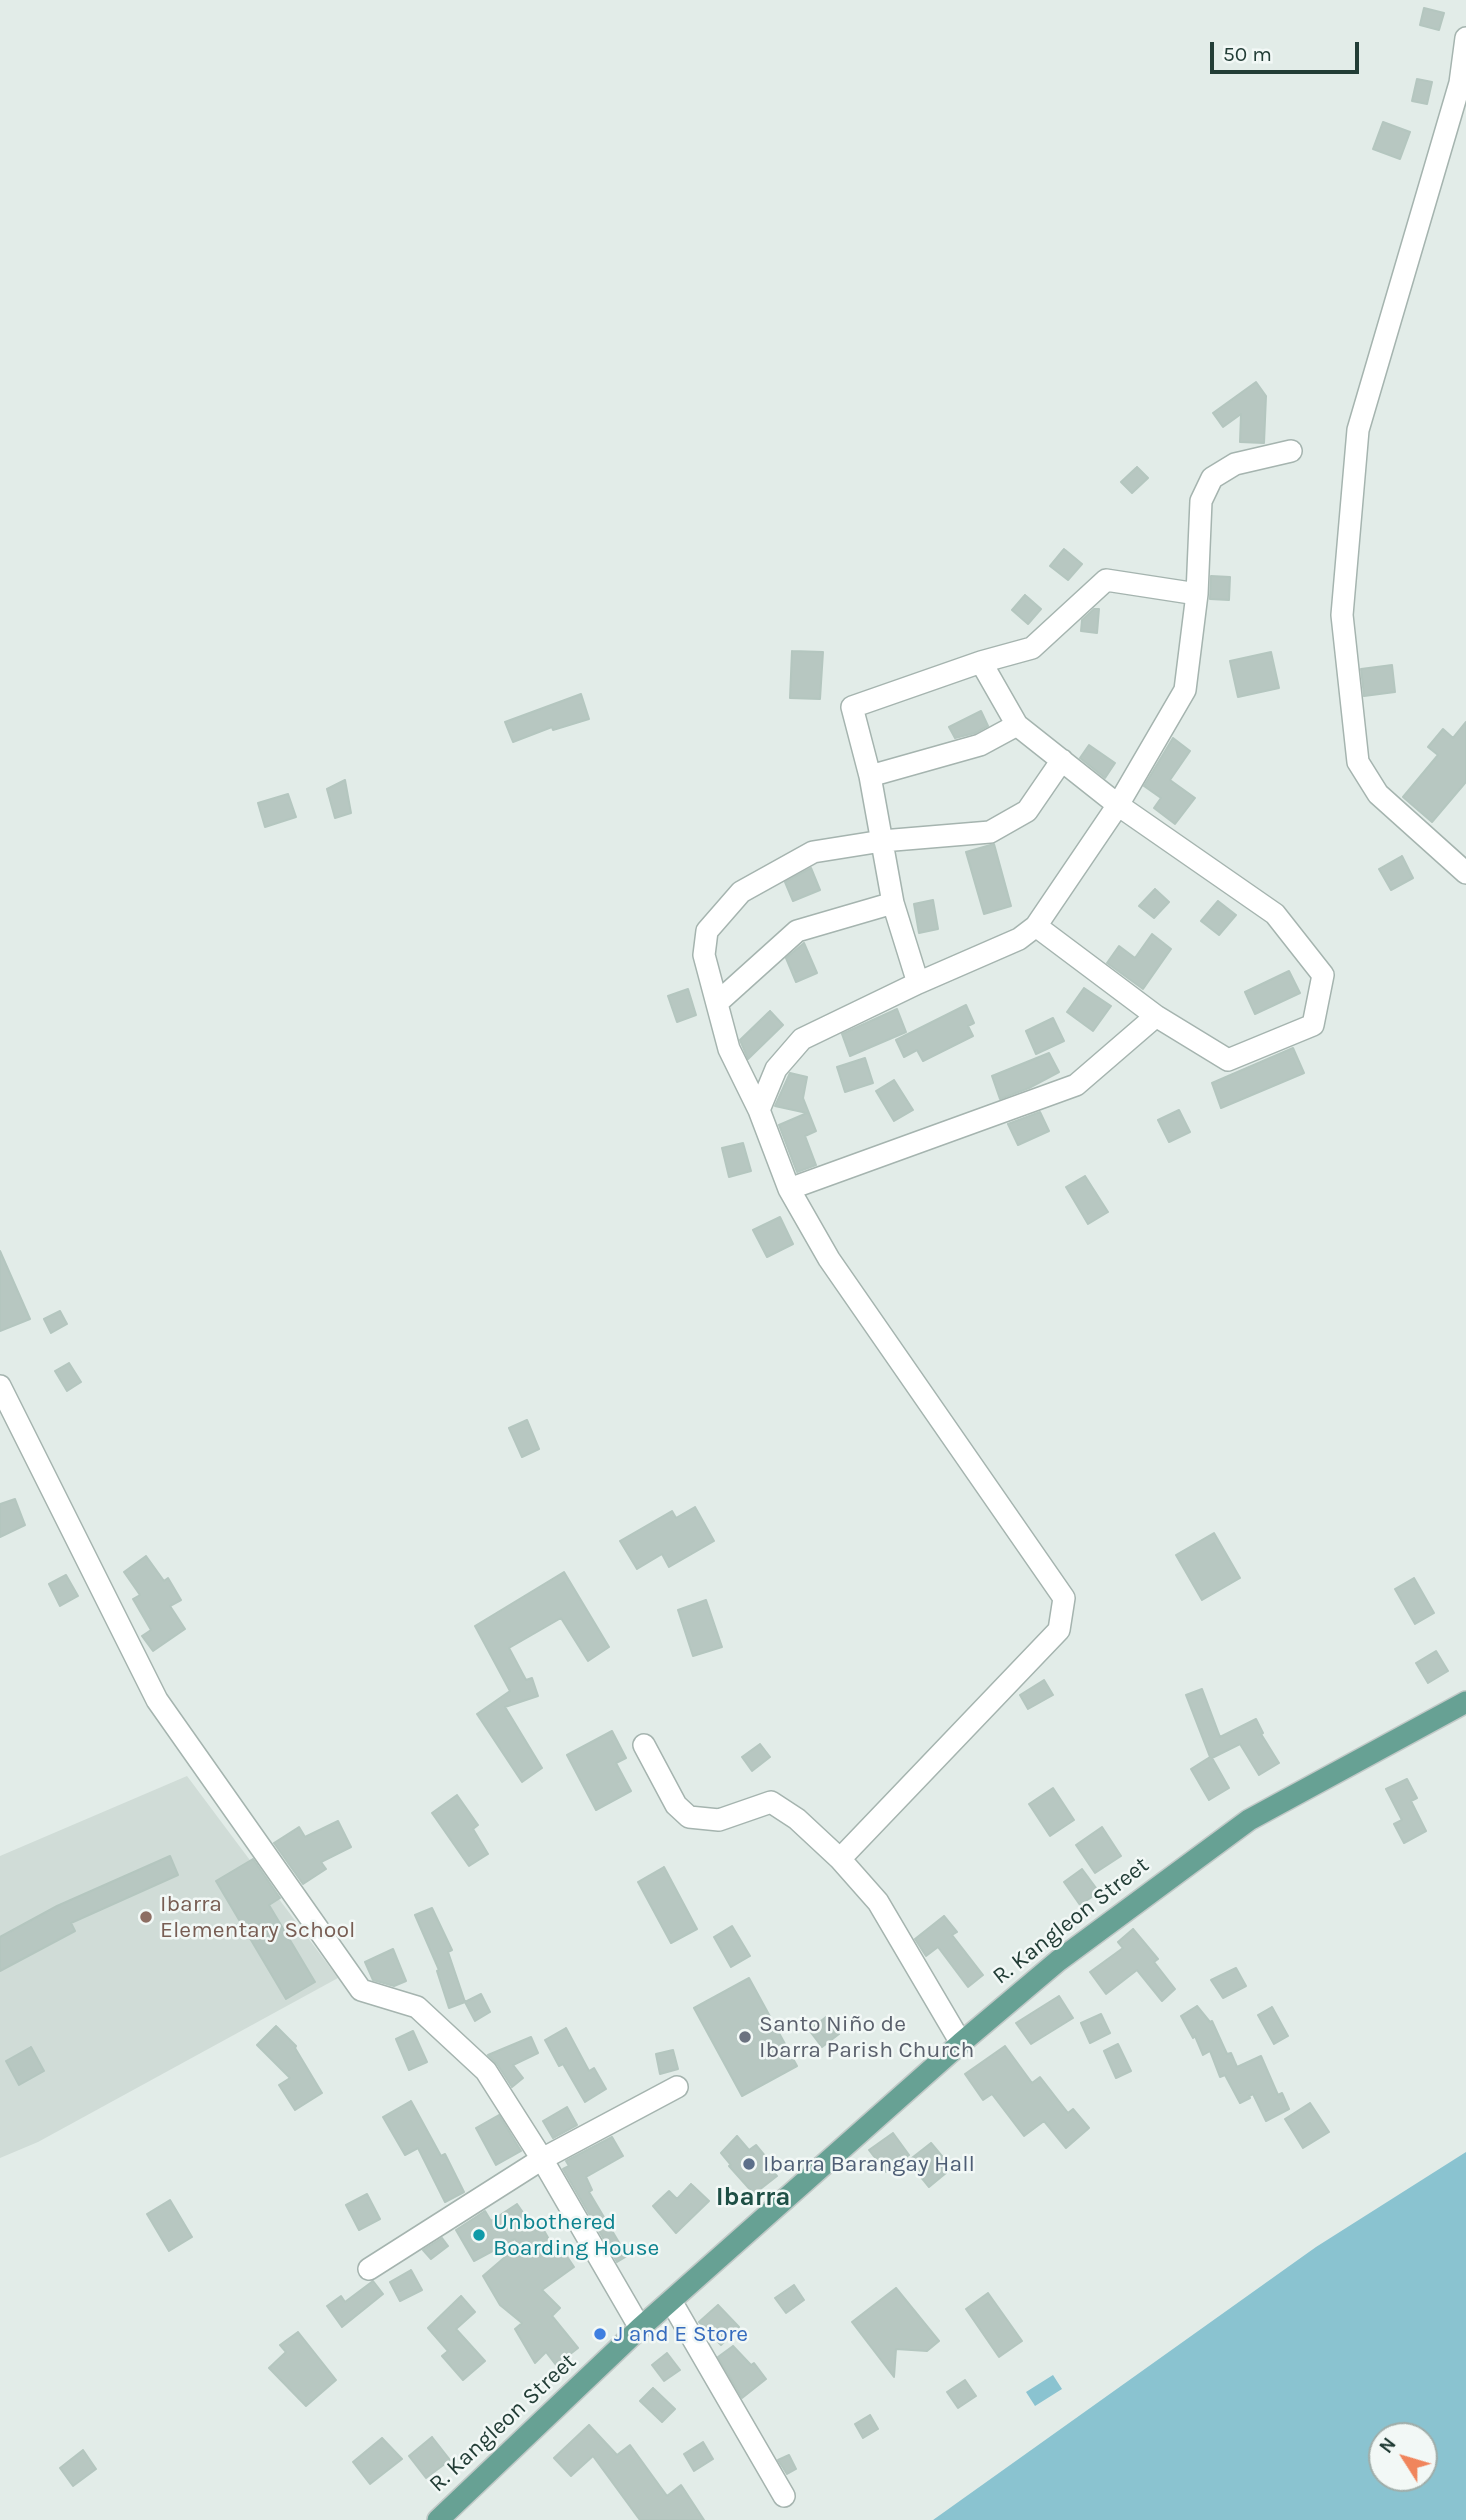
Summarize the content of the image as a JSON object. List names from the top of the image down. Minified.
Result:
{"streets":{"main road":["R. Kangleon Street"]},"districts":["Ibarra"],"places":["Ibarra Elementary School","Santo Niño de Ibarra Parish Church","Ibarra Barangay Hall","Unbothered Boarding House","J and E Store"],"scale_bar":"50 m","north":"top left"}
